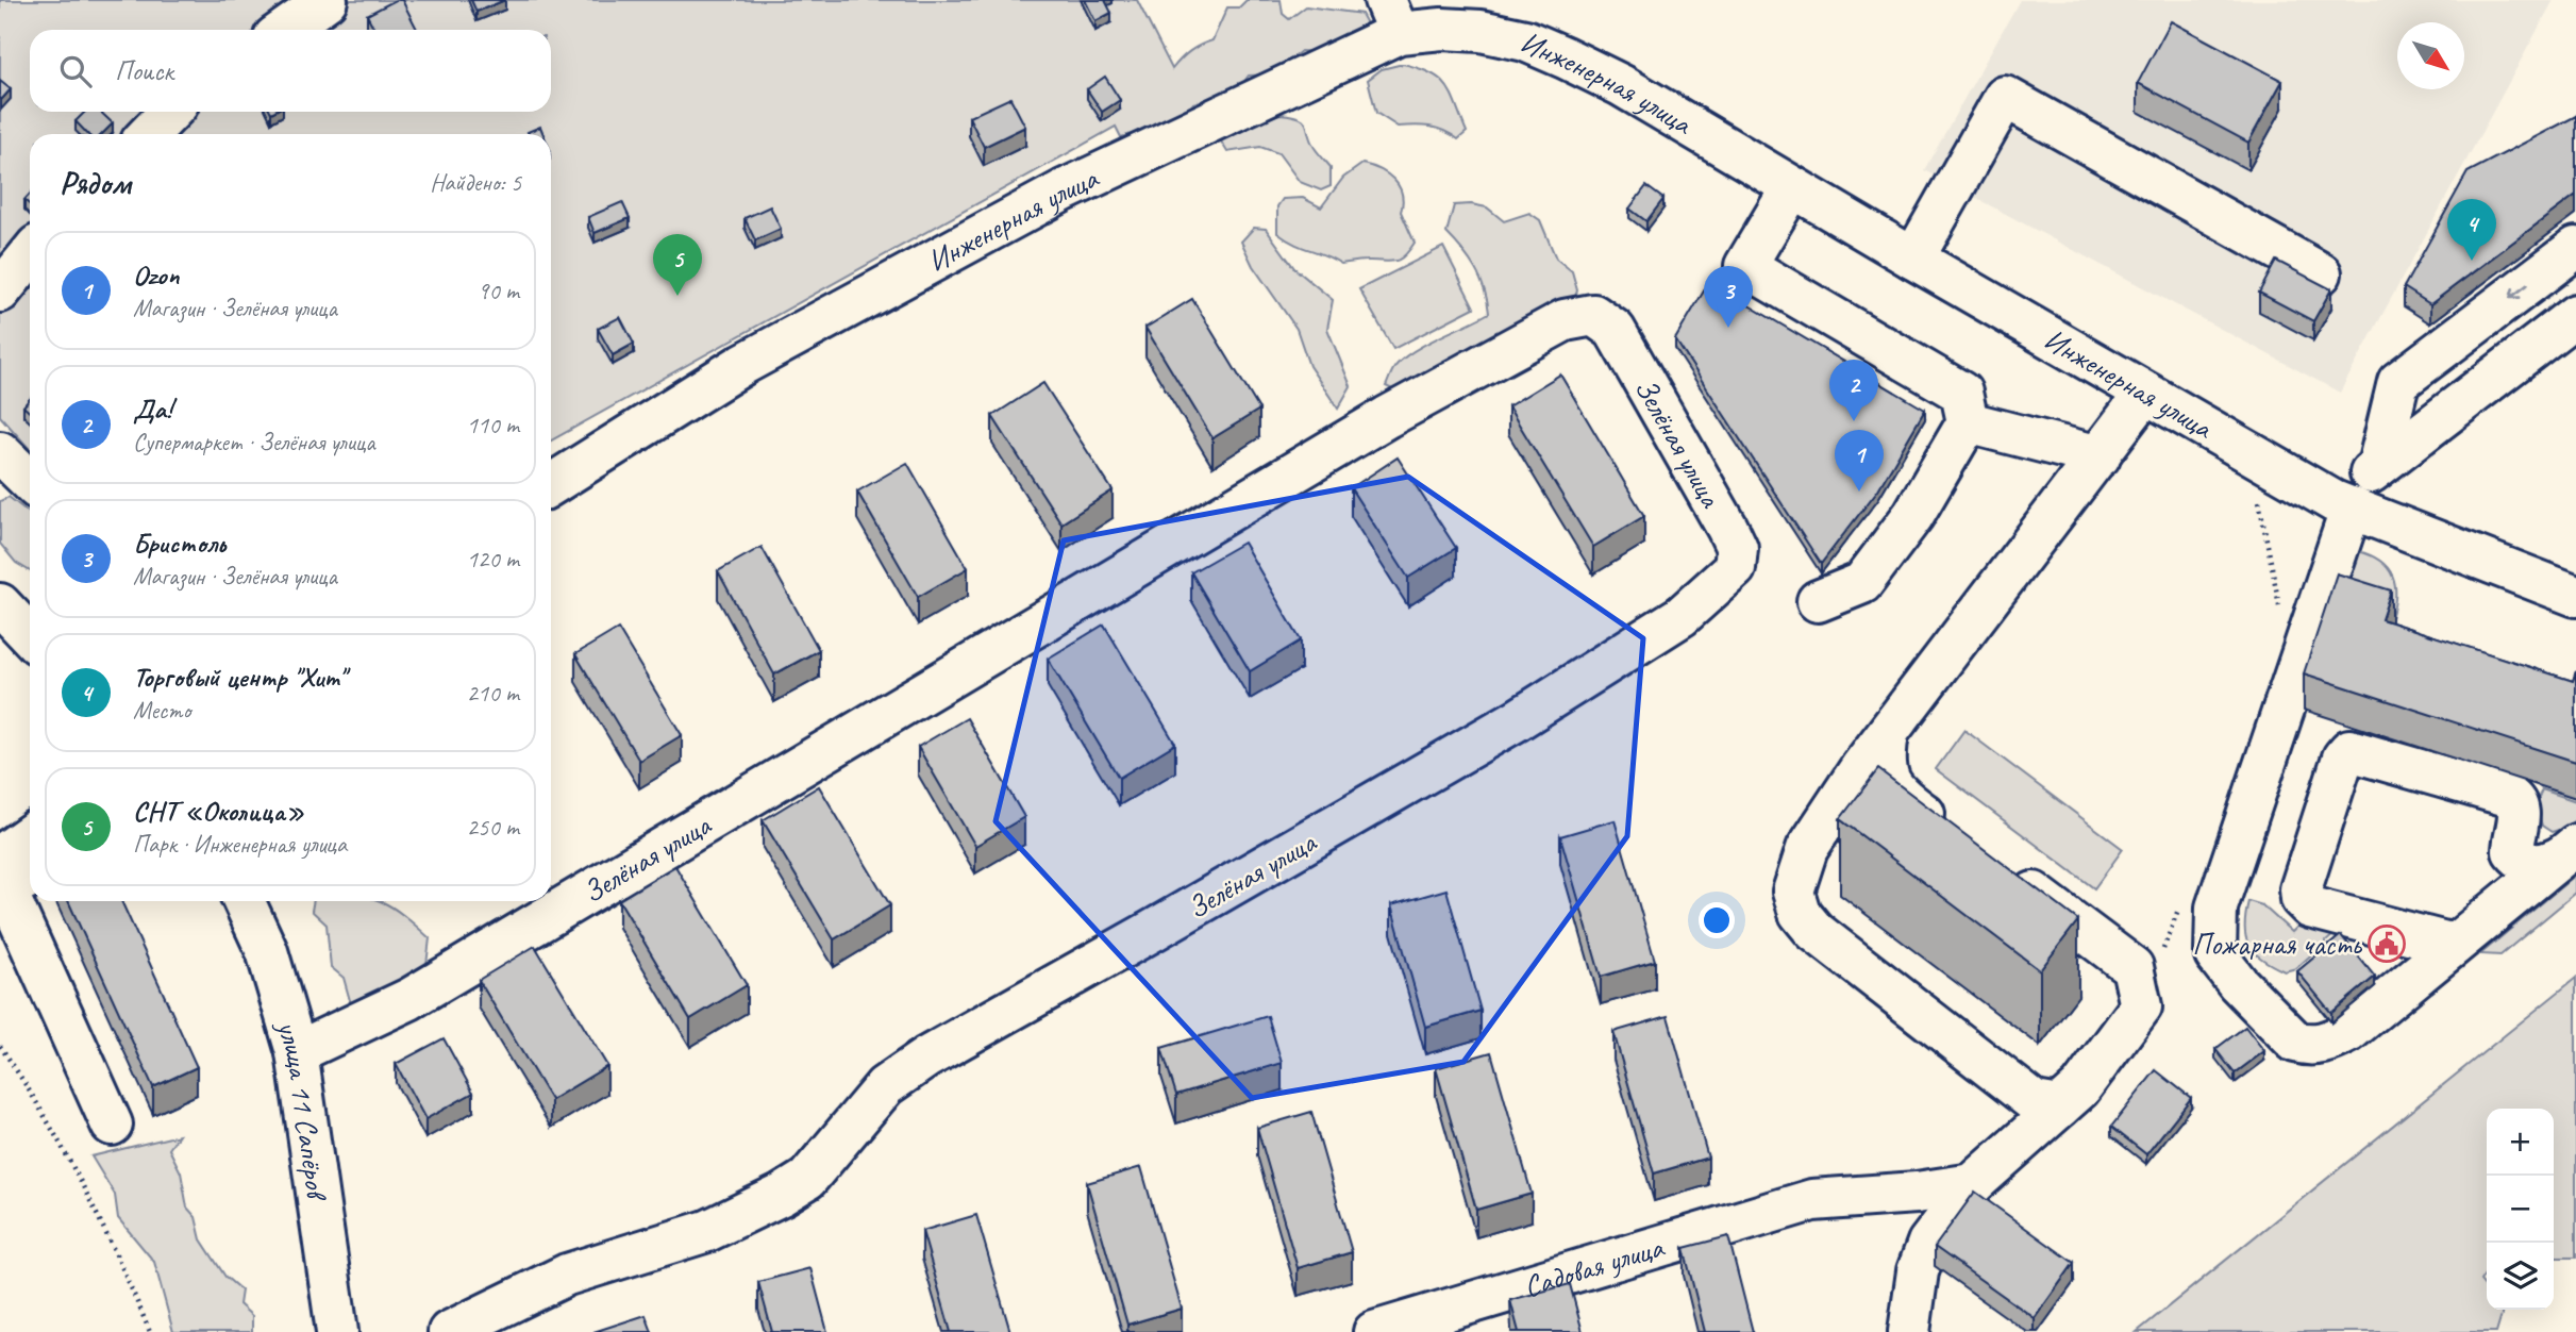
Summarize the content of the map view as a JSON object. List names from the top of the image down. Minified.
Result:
{"streets":{"street":["Инженерная улица","Зелёная улица","улица 11 Сапёров","Садовая улица"]},"crossings":[["Зелёная улица","улица 11 Сапёров"]],"places":{"public building":["Пожарная часть"]},"north":"bottom right","page":{"search":"Поиск","heading":["Рядом","Найдено: 5"],"pins":["4","5","3","2","1"],"list":[{"mark":"1","name":"Ozon","note":"Магазин · Зелёная улица","value":"90 m"},{"mark":"2","name":"Да!","note":"Супермаркет · Зелёная улица","value":"110 m"},{"mark":"3","name":"Бристоль","note":"Магазин · Зелёная улица","value":"120 m"},{"mark":"4","name":"Торговый центр \"Хит\"","note":"Место","value":"210 m"},{"mark":"5","name":"СНТ «Околица»","note":"Парк · Инженерная улица","value":"250 m"}],"map_buttons":["+","−"]}}
